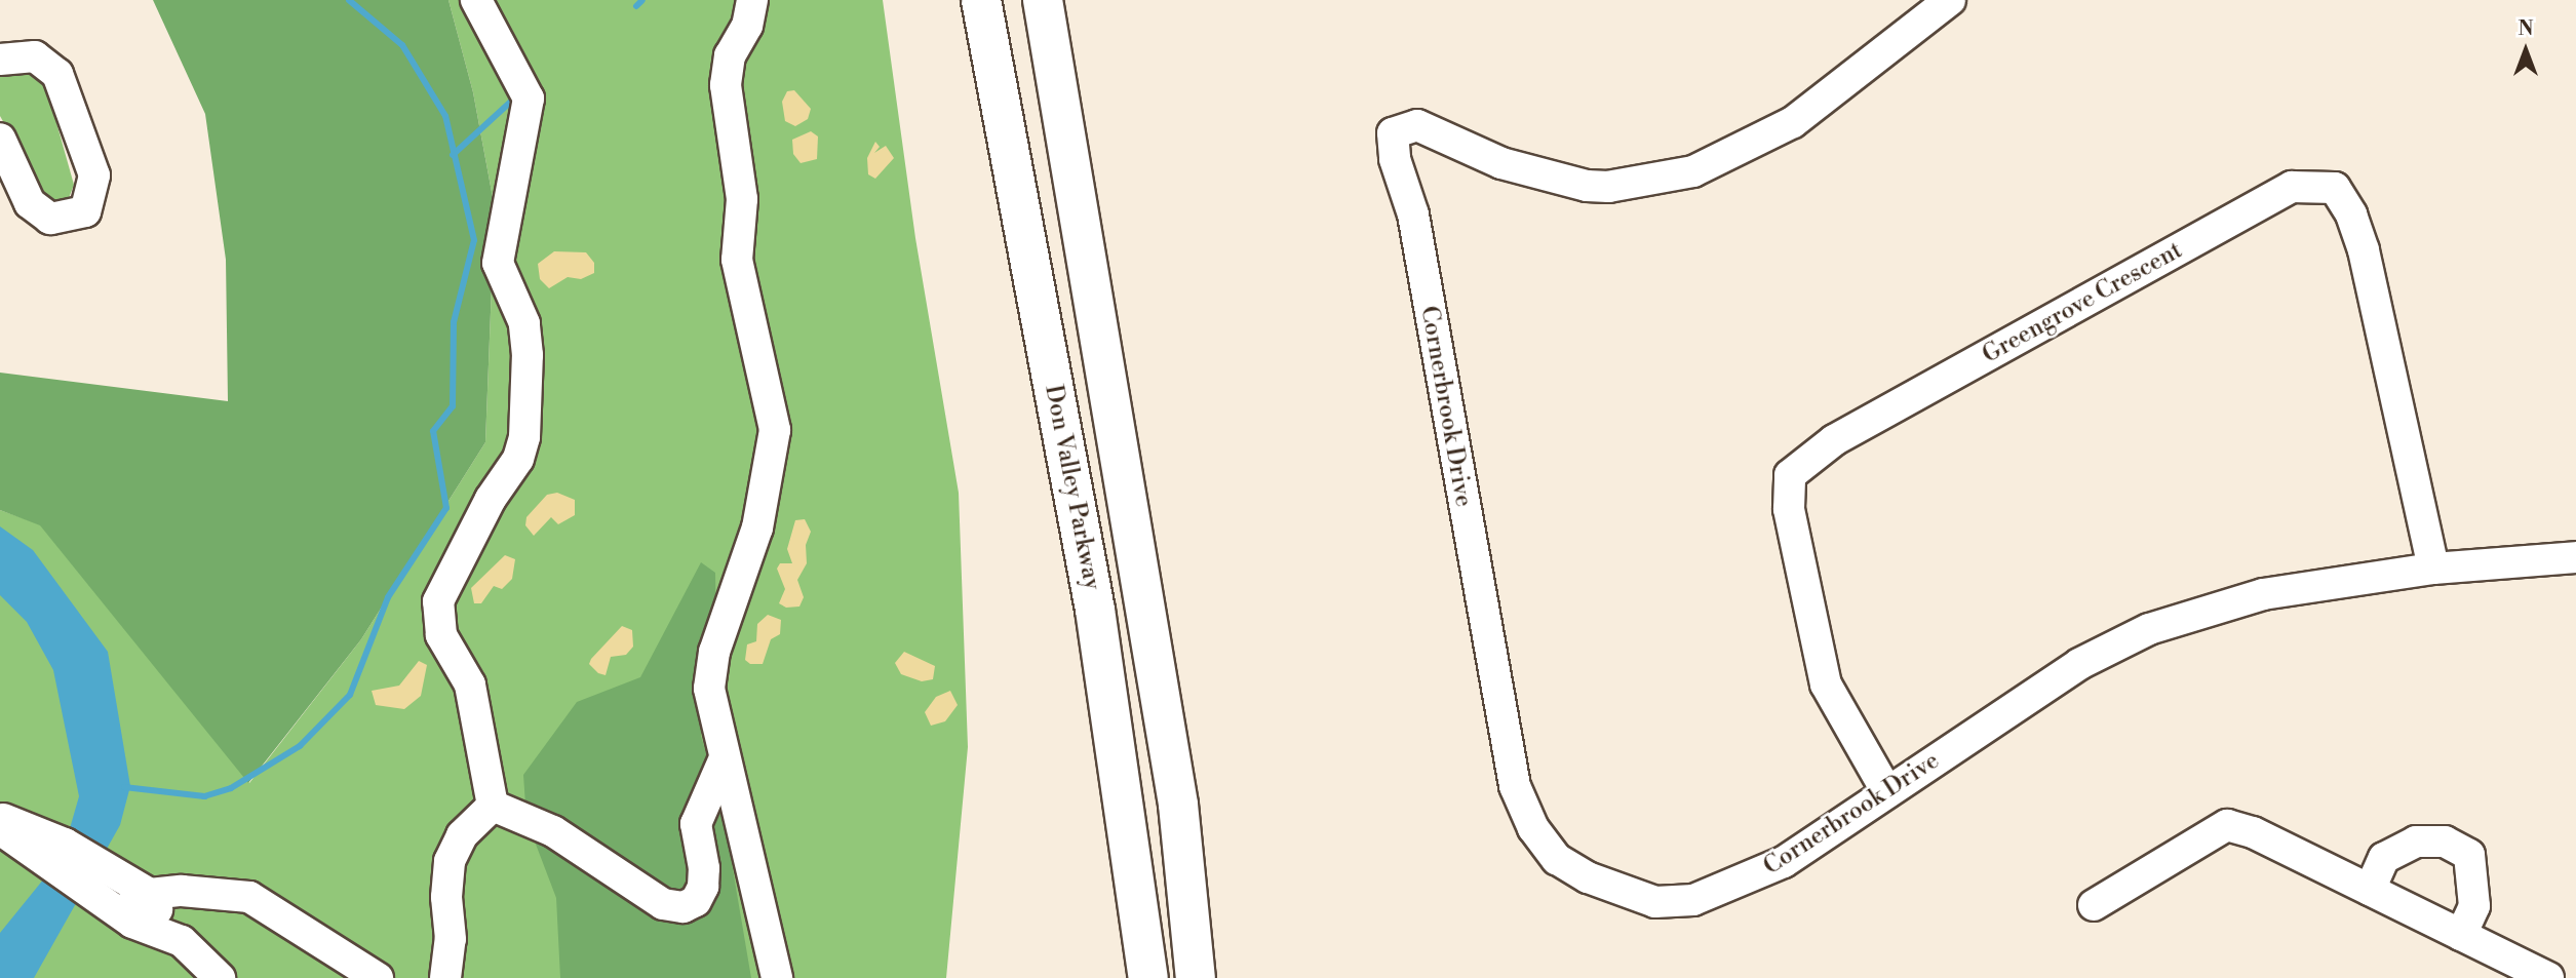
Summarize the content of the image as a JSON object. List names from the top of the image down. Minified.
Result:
{"streets":{"highway":["Don Valley Parkway"],"street":["Greengrove Crescent","Cornerbrook Drive"]},"crossings":[["Greengrove Crescent","Cornerbrook Drive"]],"north":"top"}
